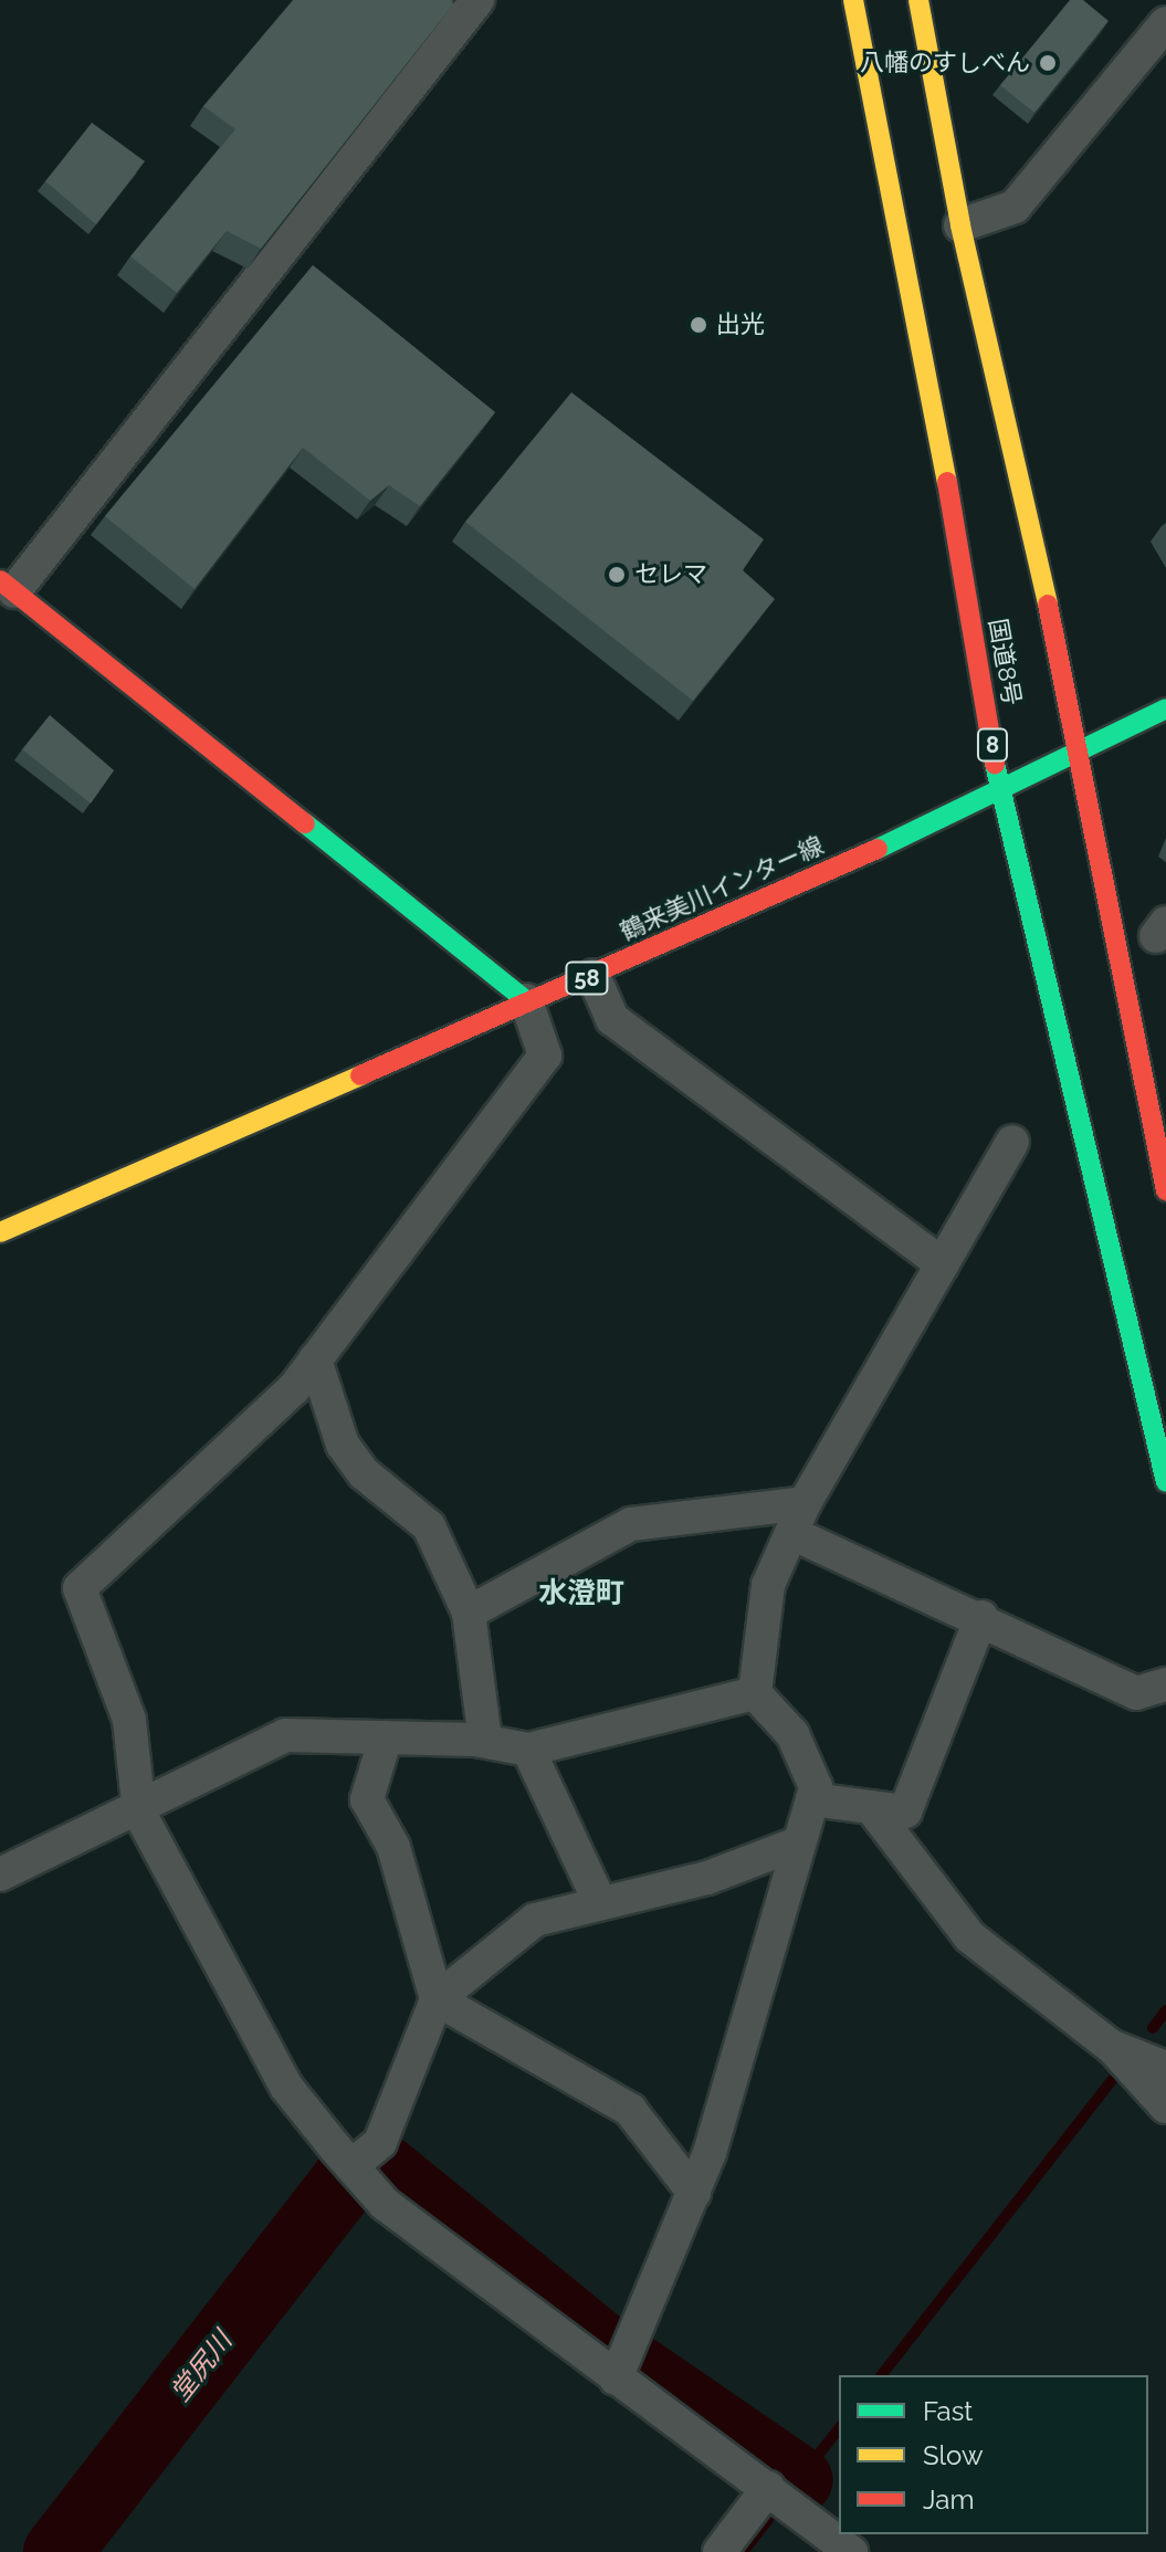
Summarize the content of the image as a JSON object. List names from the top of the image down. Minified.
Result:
{"streets":{"main road":["国道8号","8","鶴来美川インター線","58"]},"crossings":[["国道8号","鶴来美川インター線"]],"districts":["水澄町"],"water":["堂尻川"],"places":["八幡のすしべん","出光","セレマ"],"legend":["Fast","Slow","Jam"]}
